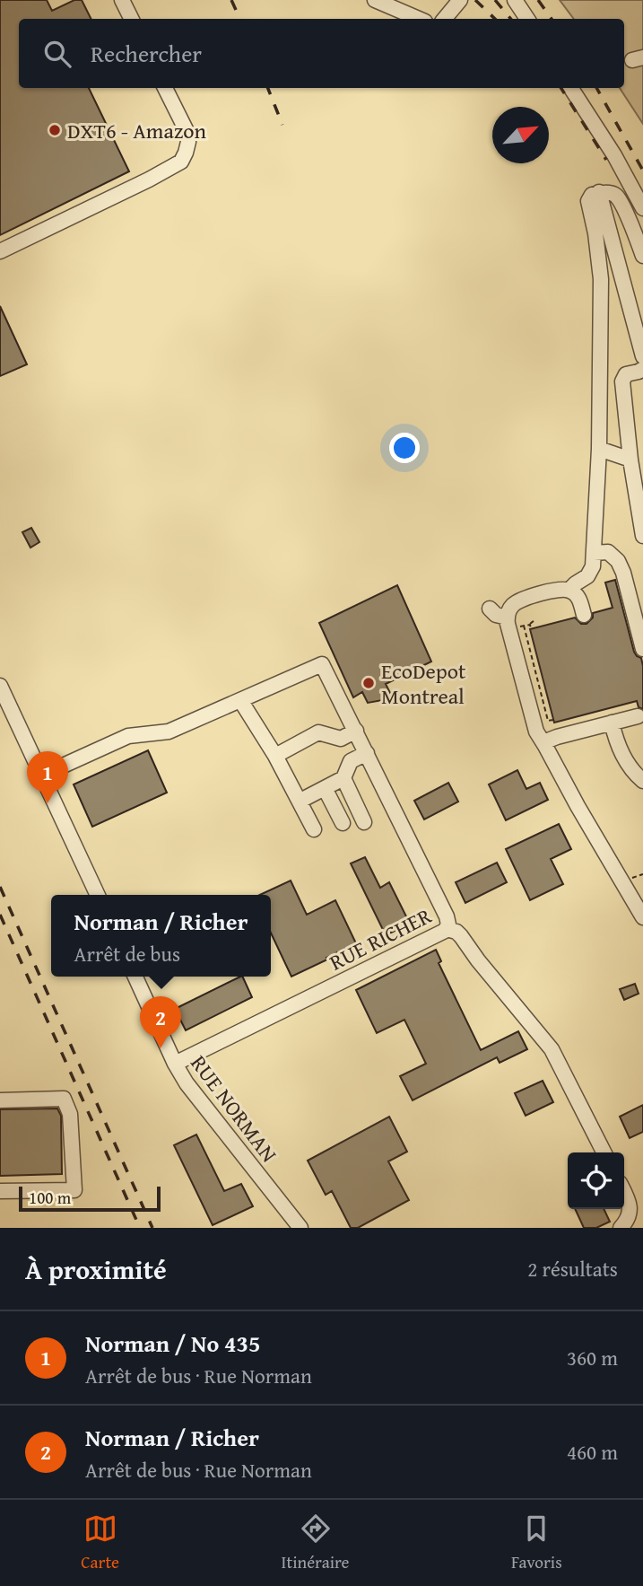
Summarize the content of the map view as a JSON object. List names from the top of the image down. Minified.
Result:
{"streets":{"street":["RUE RICHER","RUE NORMAN"]},"crossings":[["RUE RICHER","RUE NORMAN"]],"places":["DXT6 - Amazon","EcoDepot Montreal"],"scale_bar":"100 m","north":"top right","page":{"search":"Rechercher","pins":["1","2"],"popup":["Norman / Richer","Arrêt de bus"],"scale":"100 m","heading":["À proximité","2 résultats"],"list":[{"mark":"1","name":"Norman / No 435","note":"Arrêt de bus · Rue Norman","value":"360 m"},{"mark":"2","name":"Norman / Richer","note":"Arrêt de bus · Rue Norman","value":"460 m"}],"nav":["Carte","Itinéraire","Favoris"]}}
